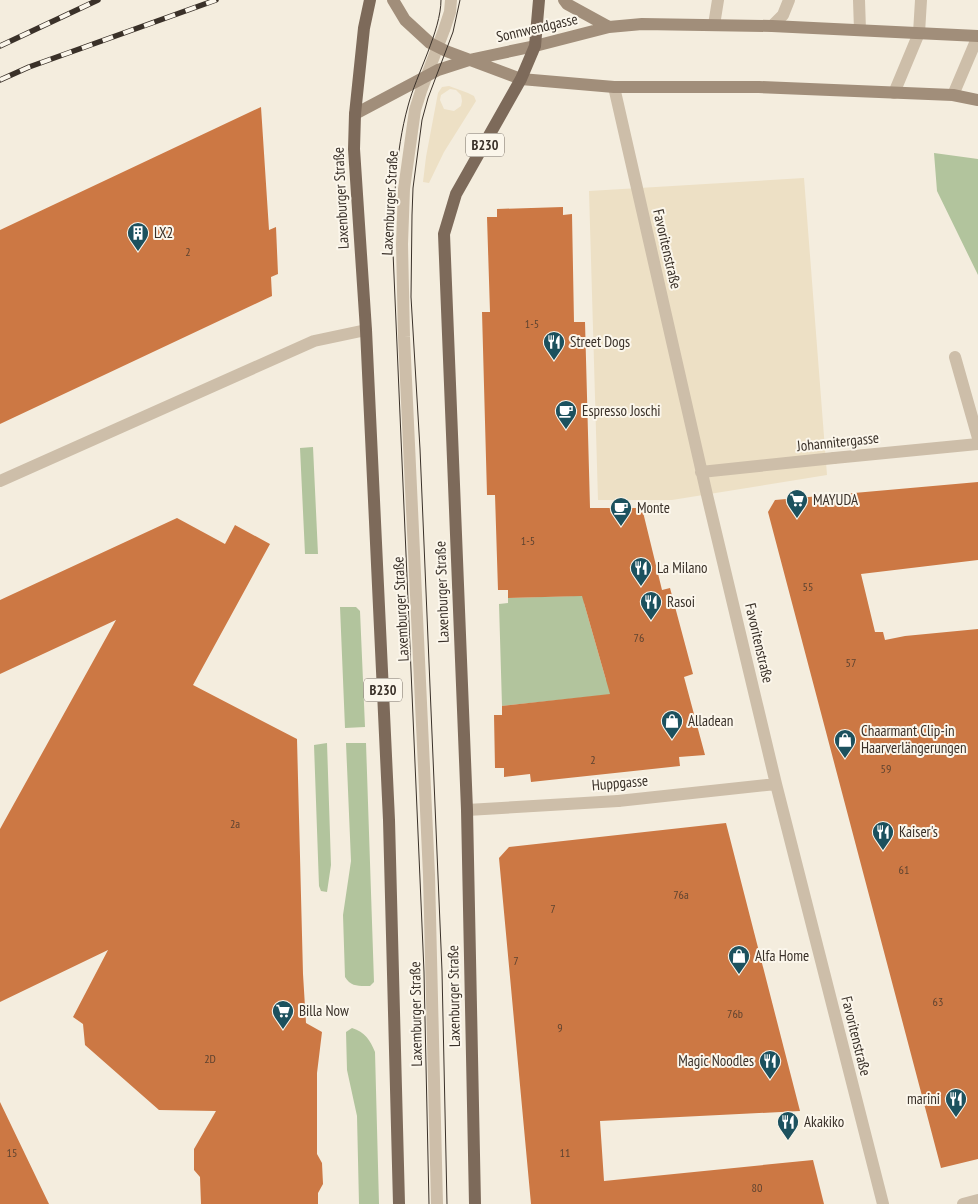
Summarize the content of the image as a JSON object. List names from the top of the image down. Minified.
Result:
{"streets":{"main road":["Sonnwendgasse","B230","Laxenburger Straße"],"street":["Laxemburger Straße","Favoritenstraße","Johannitergasse","Huppgasse"]},"crossings":[["Sonnwendgasse","Laxenburger Straße"],["Sonnwendgasse","Laxemburger Straße"],["Laxenburger Straße","Huppgasse"],["Favoritenstraße","Johannitergasse"],["Favoritenstraße","Huppgasse"]],"places":{"building":["LX2"],"restaurant":["Street Dogs","La Milano","Rasoi","Kaiser's","Magic Noodles","marini","Akakiko"],"cafe":["Espresso Joschi","Monte"],"supermarket":["MAYUDA","Billa Now"],"shop":["Alladean","Chaarmant Clip-in Haarverlängerungen","Alfa Home"]},"house_numbers":["2","1-5","1-5","55","76","57","2","59","2a","61","76a","7","7","63","76b","9","2D","15","11","80"]}
